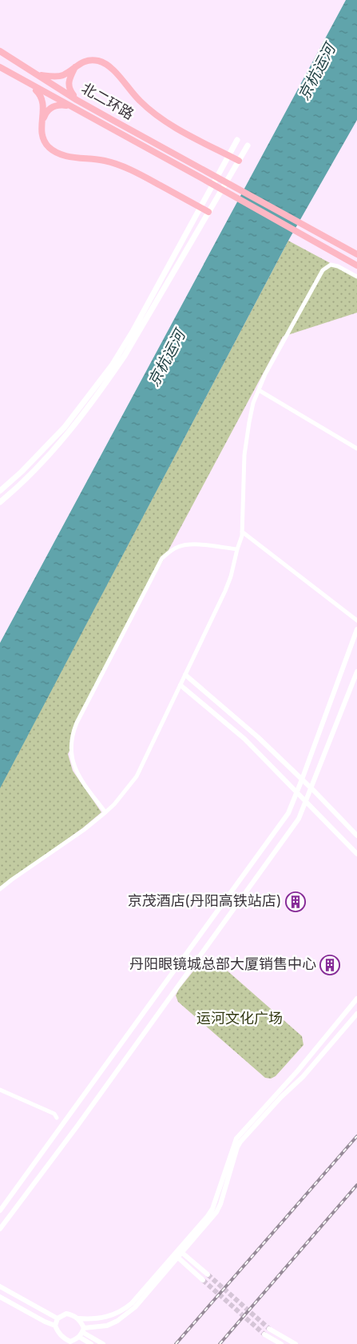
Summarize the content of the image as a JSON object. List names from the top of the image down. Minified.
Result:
{"streets":{"main road":["北二环路"]},"water":["京杭运河"],"parks":["运河文化广场"],"places":{"building":["京茂酒店(丹阳高铁站店)","丹阳眼镜城总部大厦销售中心"]}}
